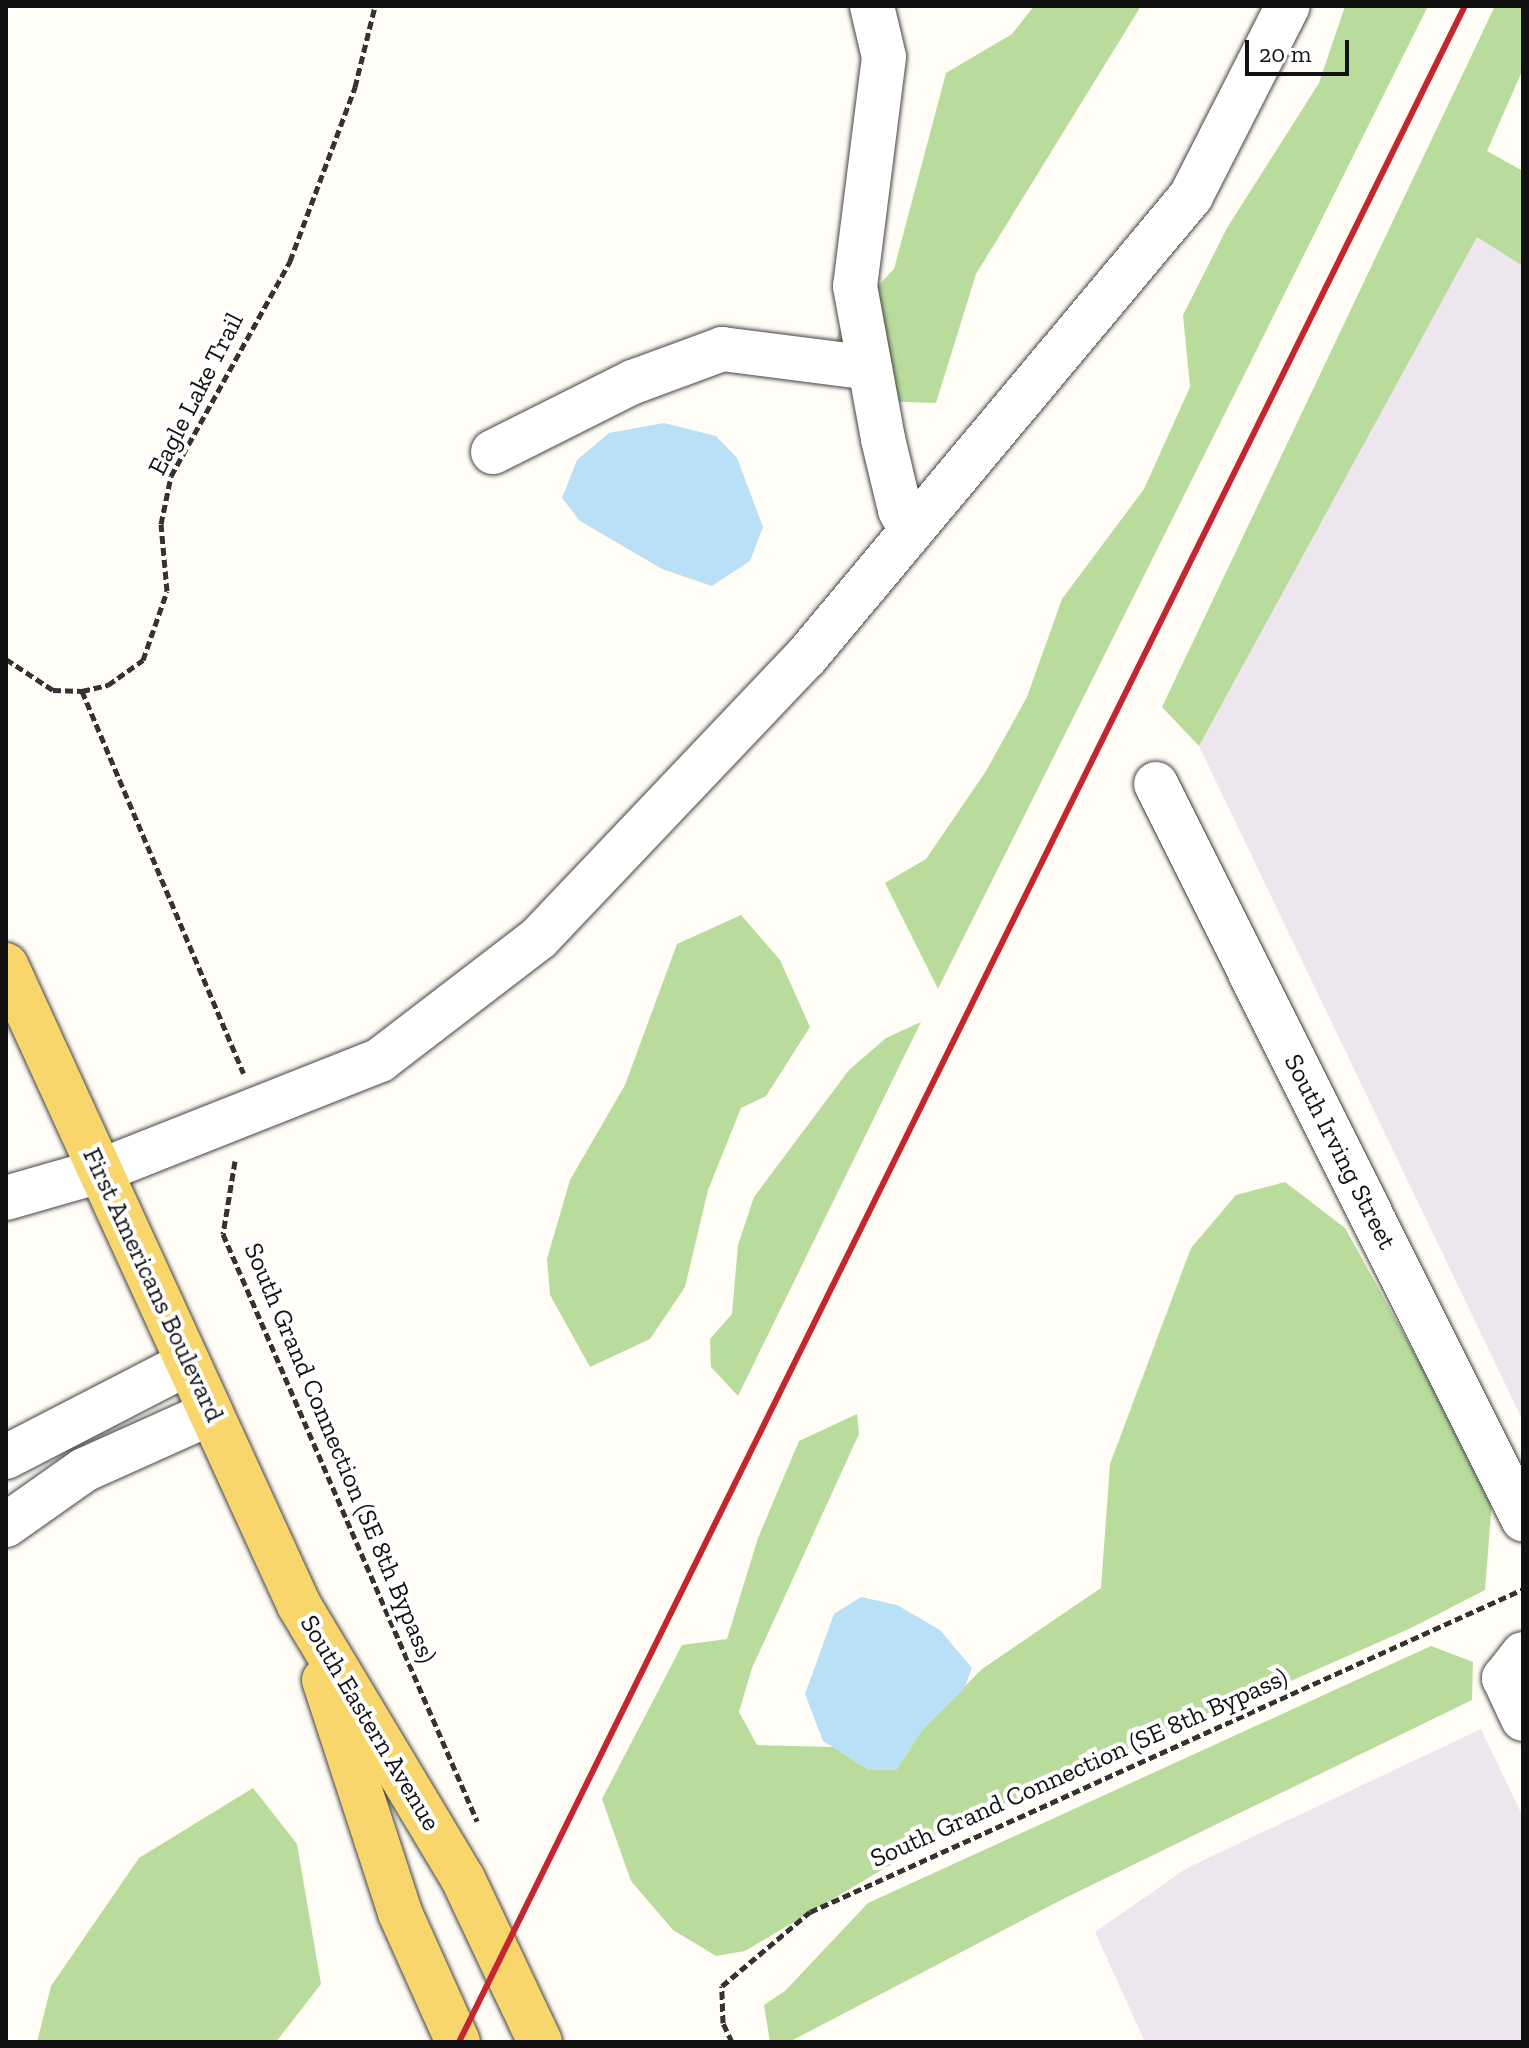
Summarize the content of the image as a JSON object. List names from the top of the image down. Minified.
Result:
{"streets":{"main road":["First Americans Boulevard","South Eastern Avenue"],"street":["South Irving Street"],"path":["Eagle Lake Trail","South Grand Connection (SE 8th Bypass)"]},"crossings":[["Eagle Lake Trail","South Grand Connection (SE 8th Bypass)"],["First Americans Boulevard","South Eastern Avenue"]],"scale_bar":"20 m"}
